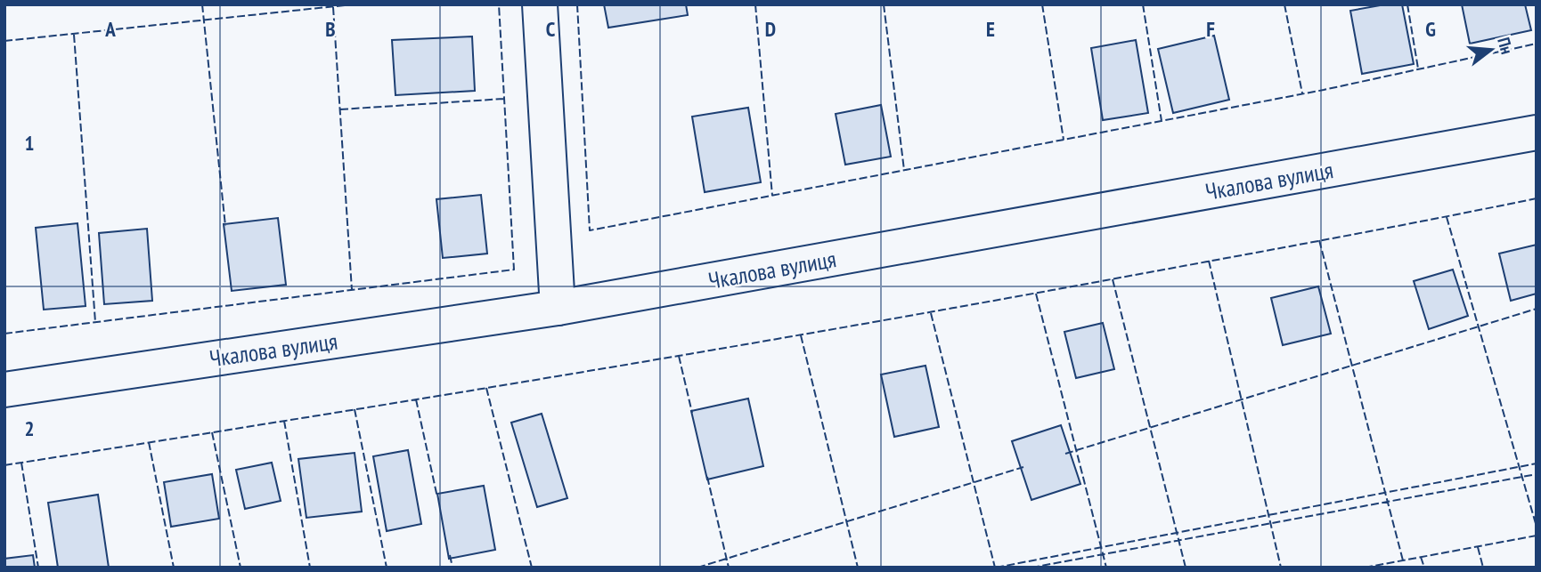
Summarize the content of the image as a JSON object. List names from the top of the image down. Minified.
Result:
{"streets":{"main road":["Чкалова вулиця"]},"north":"right","grid":{"columns":["A","B","C","D","E","F","G"],"rows":["1","2"]}}
